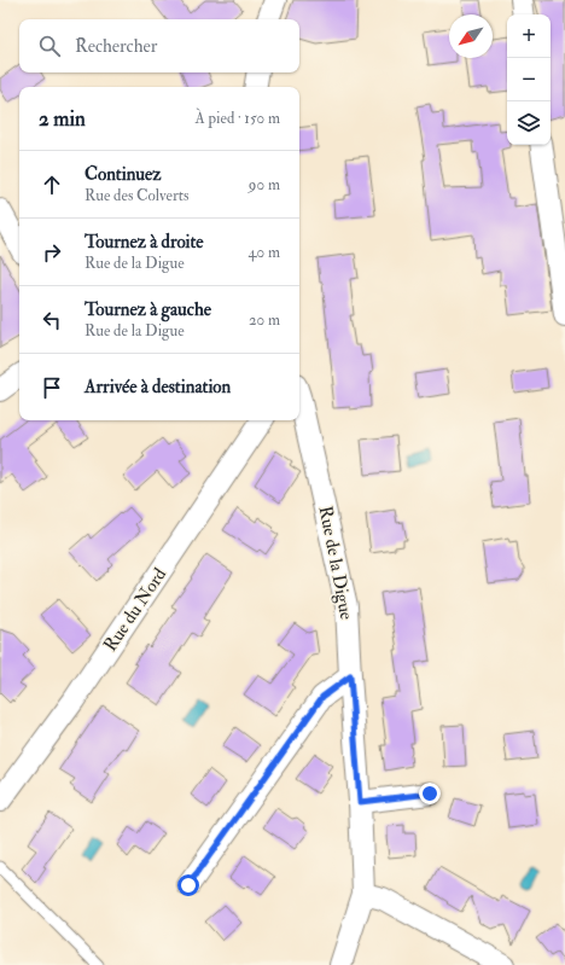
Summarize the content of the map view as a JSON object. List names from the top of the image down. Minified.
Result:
{"streets":{"street":["Rue de la Digue","Rue du Nord"]},"north":"bottom left","page":{"map_buttons":["+","−"],"search":"Rechercher","heading":["2 min","À pied · 150 m"],"list":[["Continuez","Rue des Colverts","90 m"],["Tournez à droite","Rue de la Digue","40 m"],["Tournez à gauche","Rue de la Digue","20 m"],"Arrivée à destination"]}}
